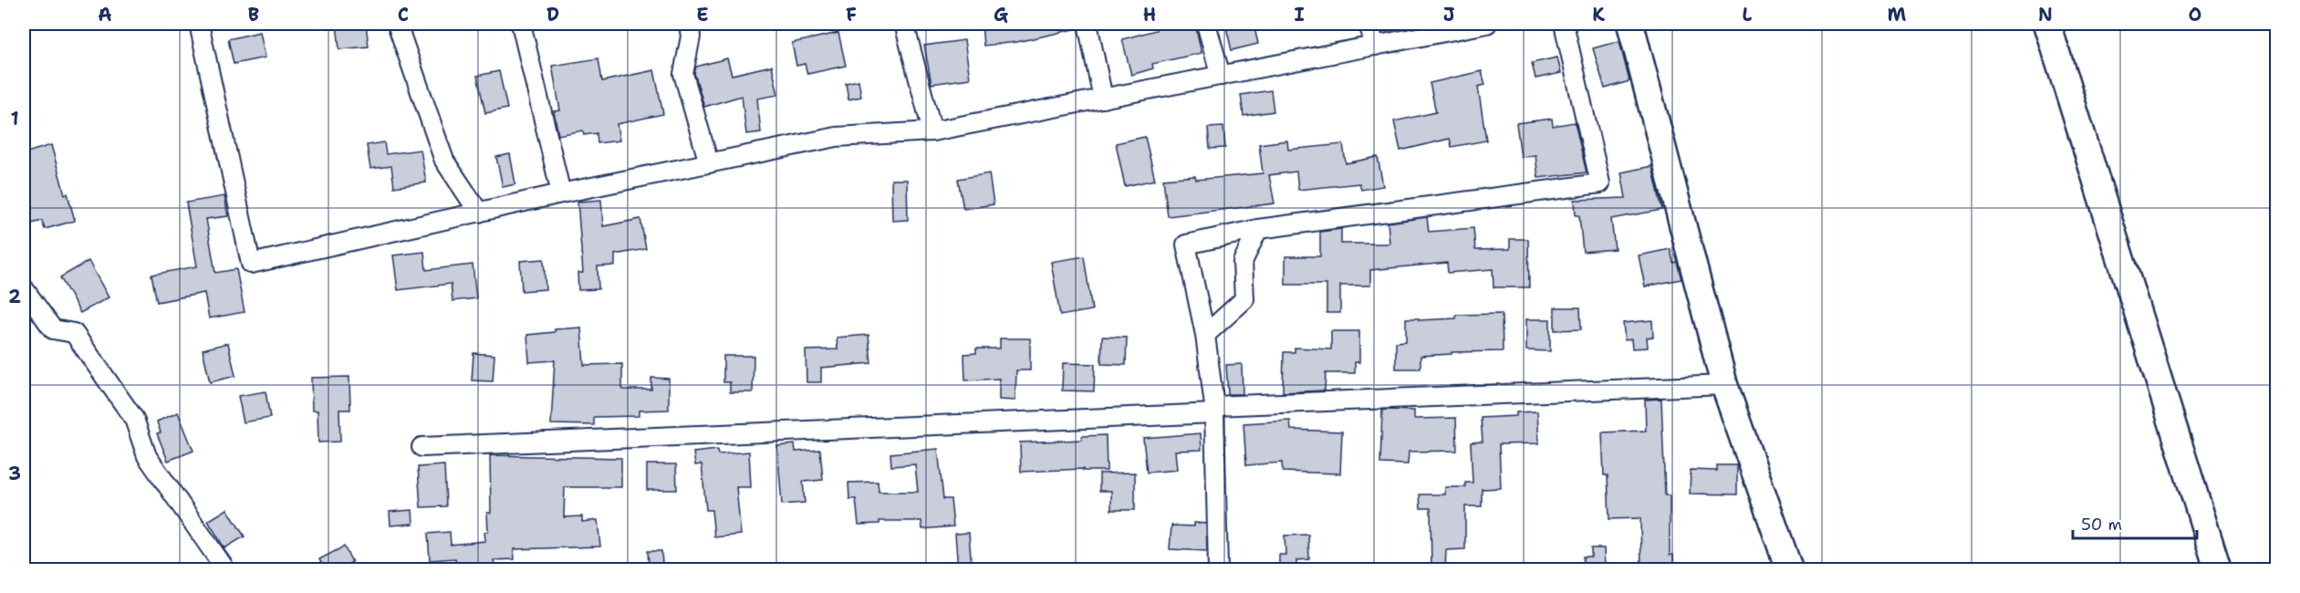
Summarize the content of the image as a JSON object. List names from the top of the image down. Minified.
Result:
{"scale_bar":"50 m","grid":{"columns":["A","B","C","D","E","F","G","H","I","J","K","L","M","N","O"],"rows":["1","2","3"]}}
